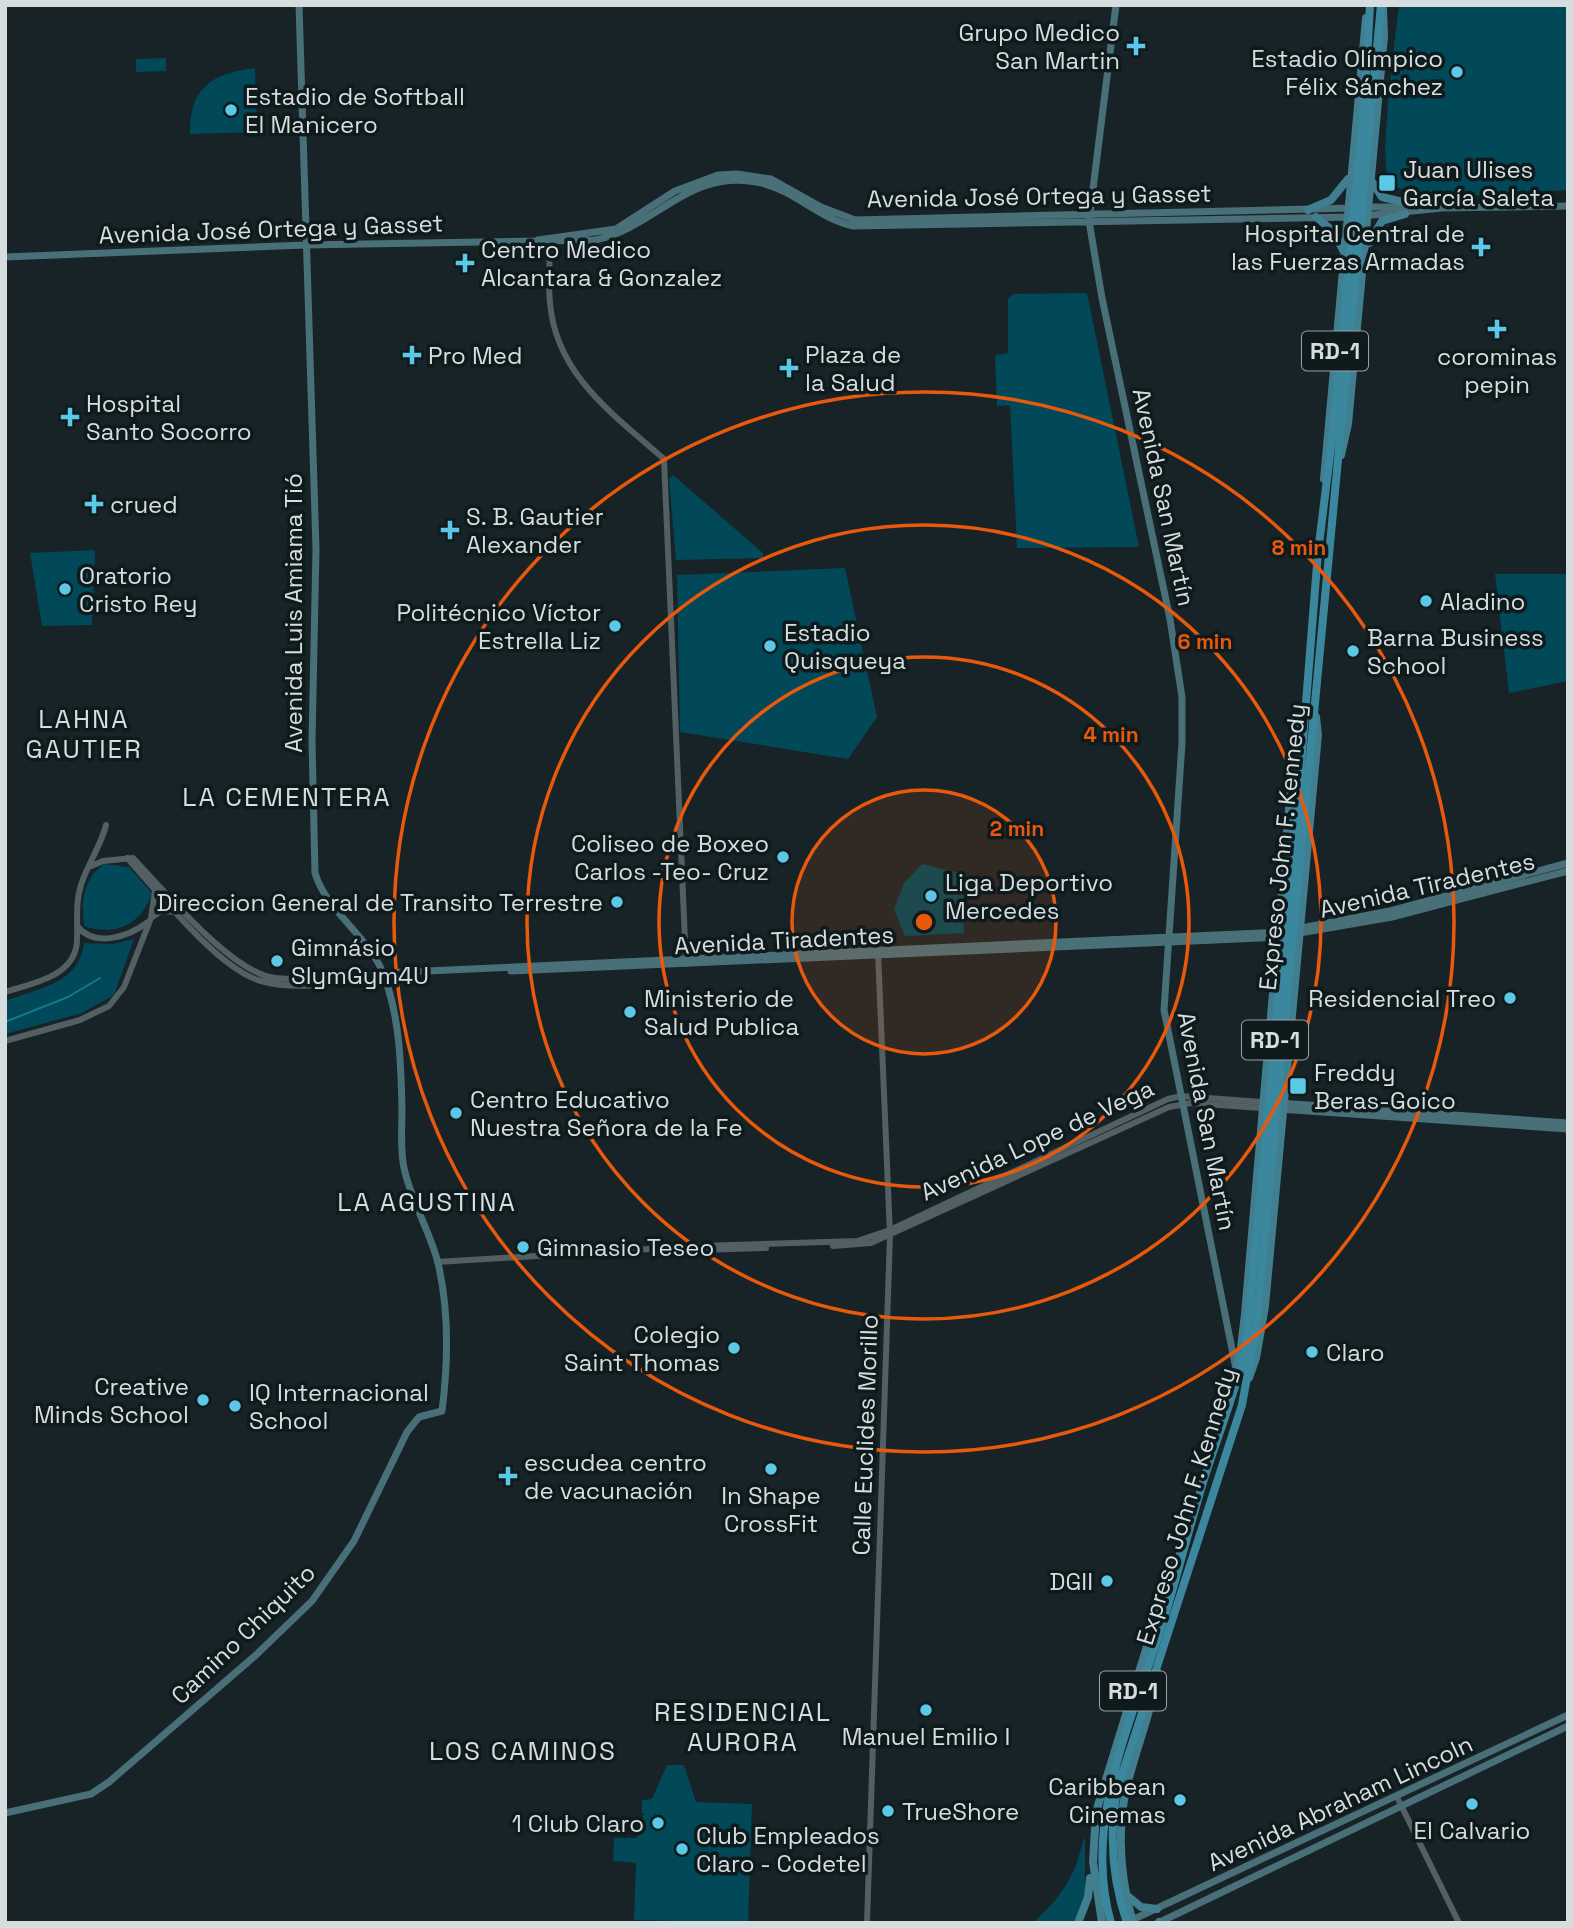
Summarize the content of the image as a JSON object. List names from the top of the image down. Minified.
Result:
{"streets":{"highway":["RD-1","Expreso John F. Kennedy"],"main road":["Avenida José Ortega y Gasset","Avenida San Martín","Avenida Luis Amiama Tió","Avenida Tiradentes","Avenida Lope de Vega","Camino Chiquito","Avenida Abraham Lincoln"],"street":["Calle Euclides Morillo"]},"crossings":[["Avenida José Ortega y Gasset","RD-1"],["Avenida José Ortega y Gasset","Avenida San Martín"],["Avenida José Ortega y Gasset","Avenida Luis Amiama Tió"],["RD-1","Avenida San Martín"],["RD-1","Expreso John F. Kennedy"],["RD-1","Avenida Tiradentes"],["RD-1","Avenida Lope de Vega"],["RD-1","Avenida Abraham Lincoln"],["Avenida San Martín","Avenida Tiradentes"],["Avenida San Martín","Avenida Lope de Vega"],["Avenida Luis Amiama Tió","Avenida Tiradentes"],["Avenida Luis Amiama Tió","Avenida Lope de Vega"],["Avenida Luis Amiama Tió","Camino Chiquito"],["Expreso John F. Kennedy","Avenida Abraham Lincoln"],["Avenida Tiradentes","Calle Euclides Morillo"],["Avenida Lope de Vega","Calle Euclides Morillo"]],"districts":["LAHNA GAUTIER","LA CEMENTERA","LA AGUSTINA","RESIDENCIAL AURORA","LOS CAMINOS"],"places":{"health":["Grupo Medico San Martin","Hospital Central de las Fuerzas Armadas","Centro Medico Alcantara & Gonzalez","corominas pepin","Pro Med","Plaza de la Salud","Hospital Santo Socorro","crued","S. B. Gautier Alexander","escudea centro de vacunación"],"other":["Estadio Olímpico Félix Sánchez","Estadio de Softball El Manicero","Oratorio Cristo Rey","Aladino","Politécnico Víctor Estrella Liz","Estadio Quisqueya","Barna Business School","Coliseo de Boxeo Carlos -Teo- Cruz","Liga Deportivo Mercedes","Direccion General de Transito Terrestre","Gimnásio SlymGym4U","Residencial Treo","Ministerio de Salud Publica","Centro Educativo Nuestra Señora de la Fe","Gimnasio Teseo","Colegio Saint Thomas","Claro","Creative Minds School","IQ Internacional School","In Shape CrossFit","DGII","Manuel Emilio I","Caribbean Cinemas","El Calvario","TrueShore","1 Club Claro","Club Empleados Claro - Codetel"],"transit":["Juan Ulises García Saleta","Freddy Beras-Goico"]},"rings":["8 min","6 min","4 min","2 min"]}
